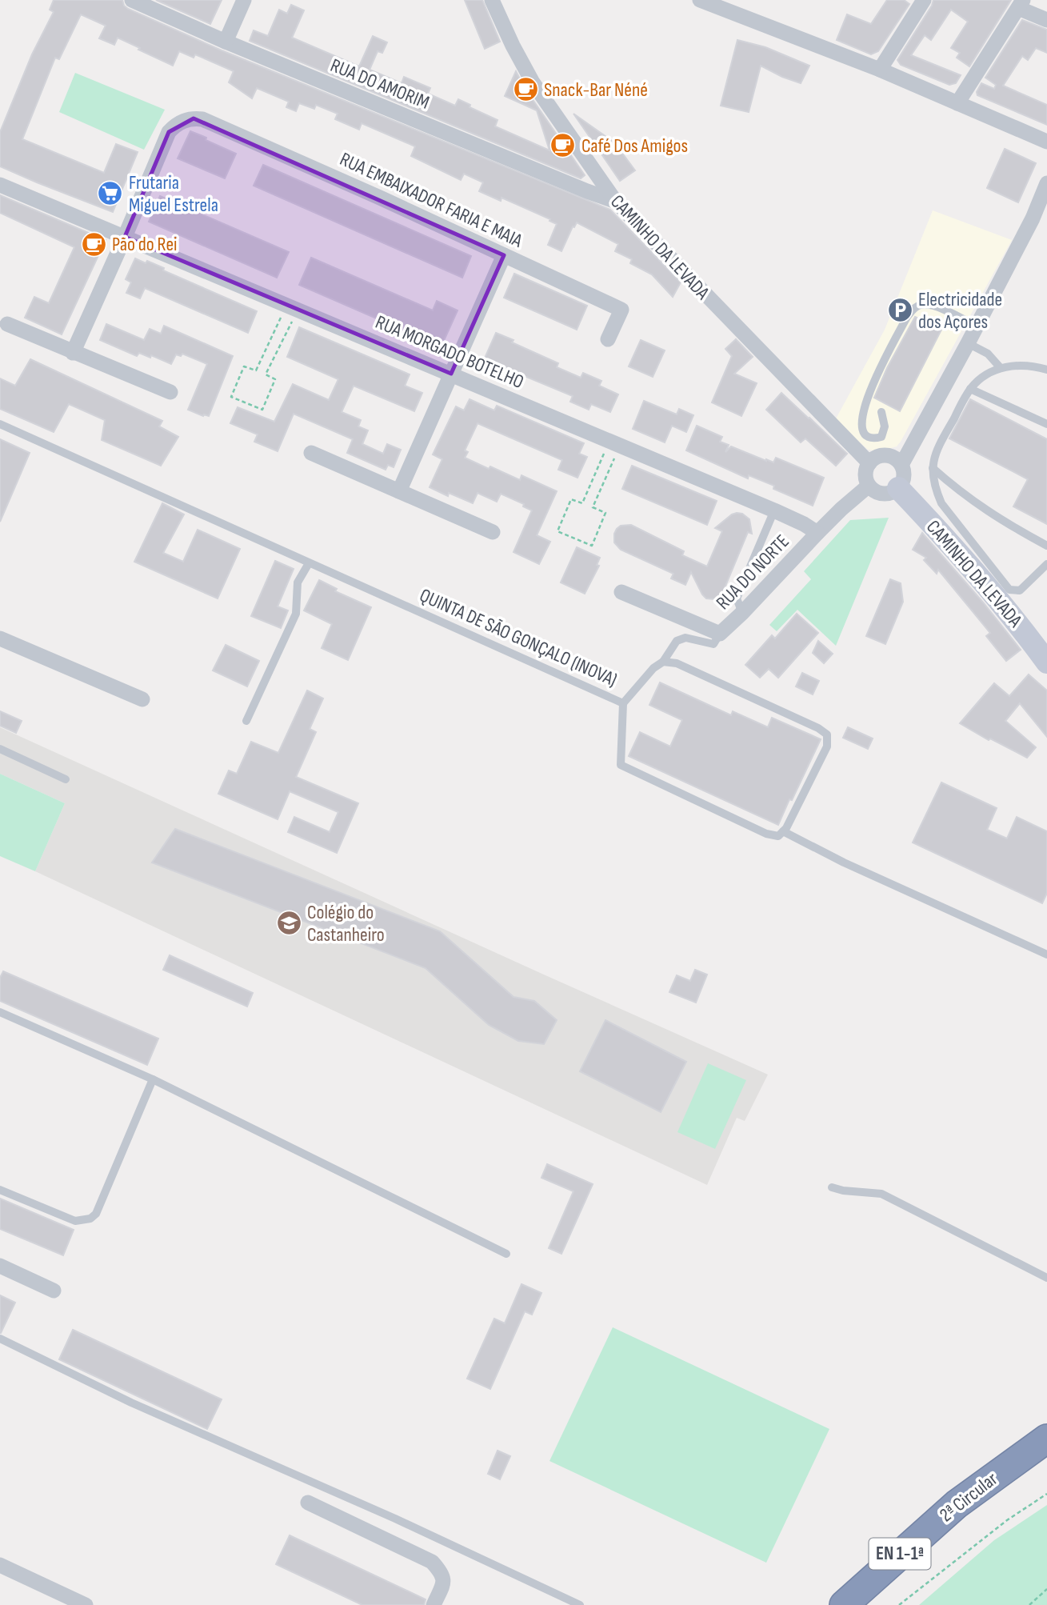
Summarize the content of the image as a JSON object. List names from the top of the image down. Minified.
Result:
{"streets":{"highway":["2ª Circular","EN 1-1ª"],"street":["RUA DO AMORIM","RUA EMBAIXADOR FARIA E MAIA","CAMINHO DA LEVADA","RUA MORGADO BOTELHO","RUA DO NORTE"],"lane":["QUINTA DE SÃO GONÇALO (INOVA)"]},"crossings":[["RUA DO AMORIM","CAMINHO DA LEVADA"],["RUA EMBAIXADOR FARIA E MAIA","RUA MORGADO BOTELHO"],["RUA MORGADO BOTELHO","RUA DO NORTE"],["RUA DO NORTE","QUINTA DE SÃO GONÇALO (INOVA)"]],"places":{"cafe":["Snack-Bar Néné","Café Dos Amigos","Pão do Rei"],"supermarket":["Frutaria Miguel Estrela"],"parking":["Electricidade dos Açores"],"school or university":["Colégio do Castanheiro"]}}
